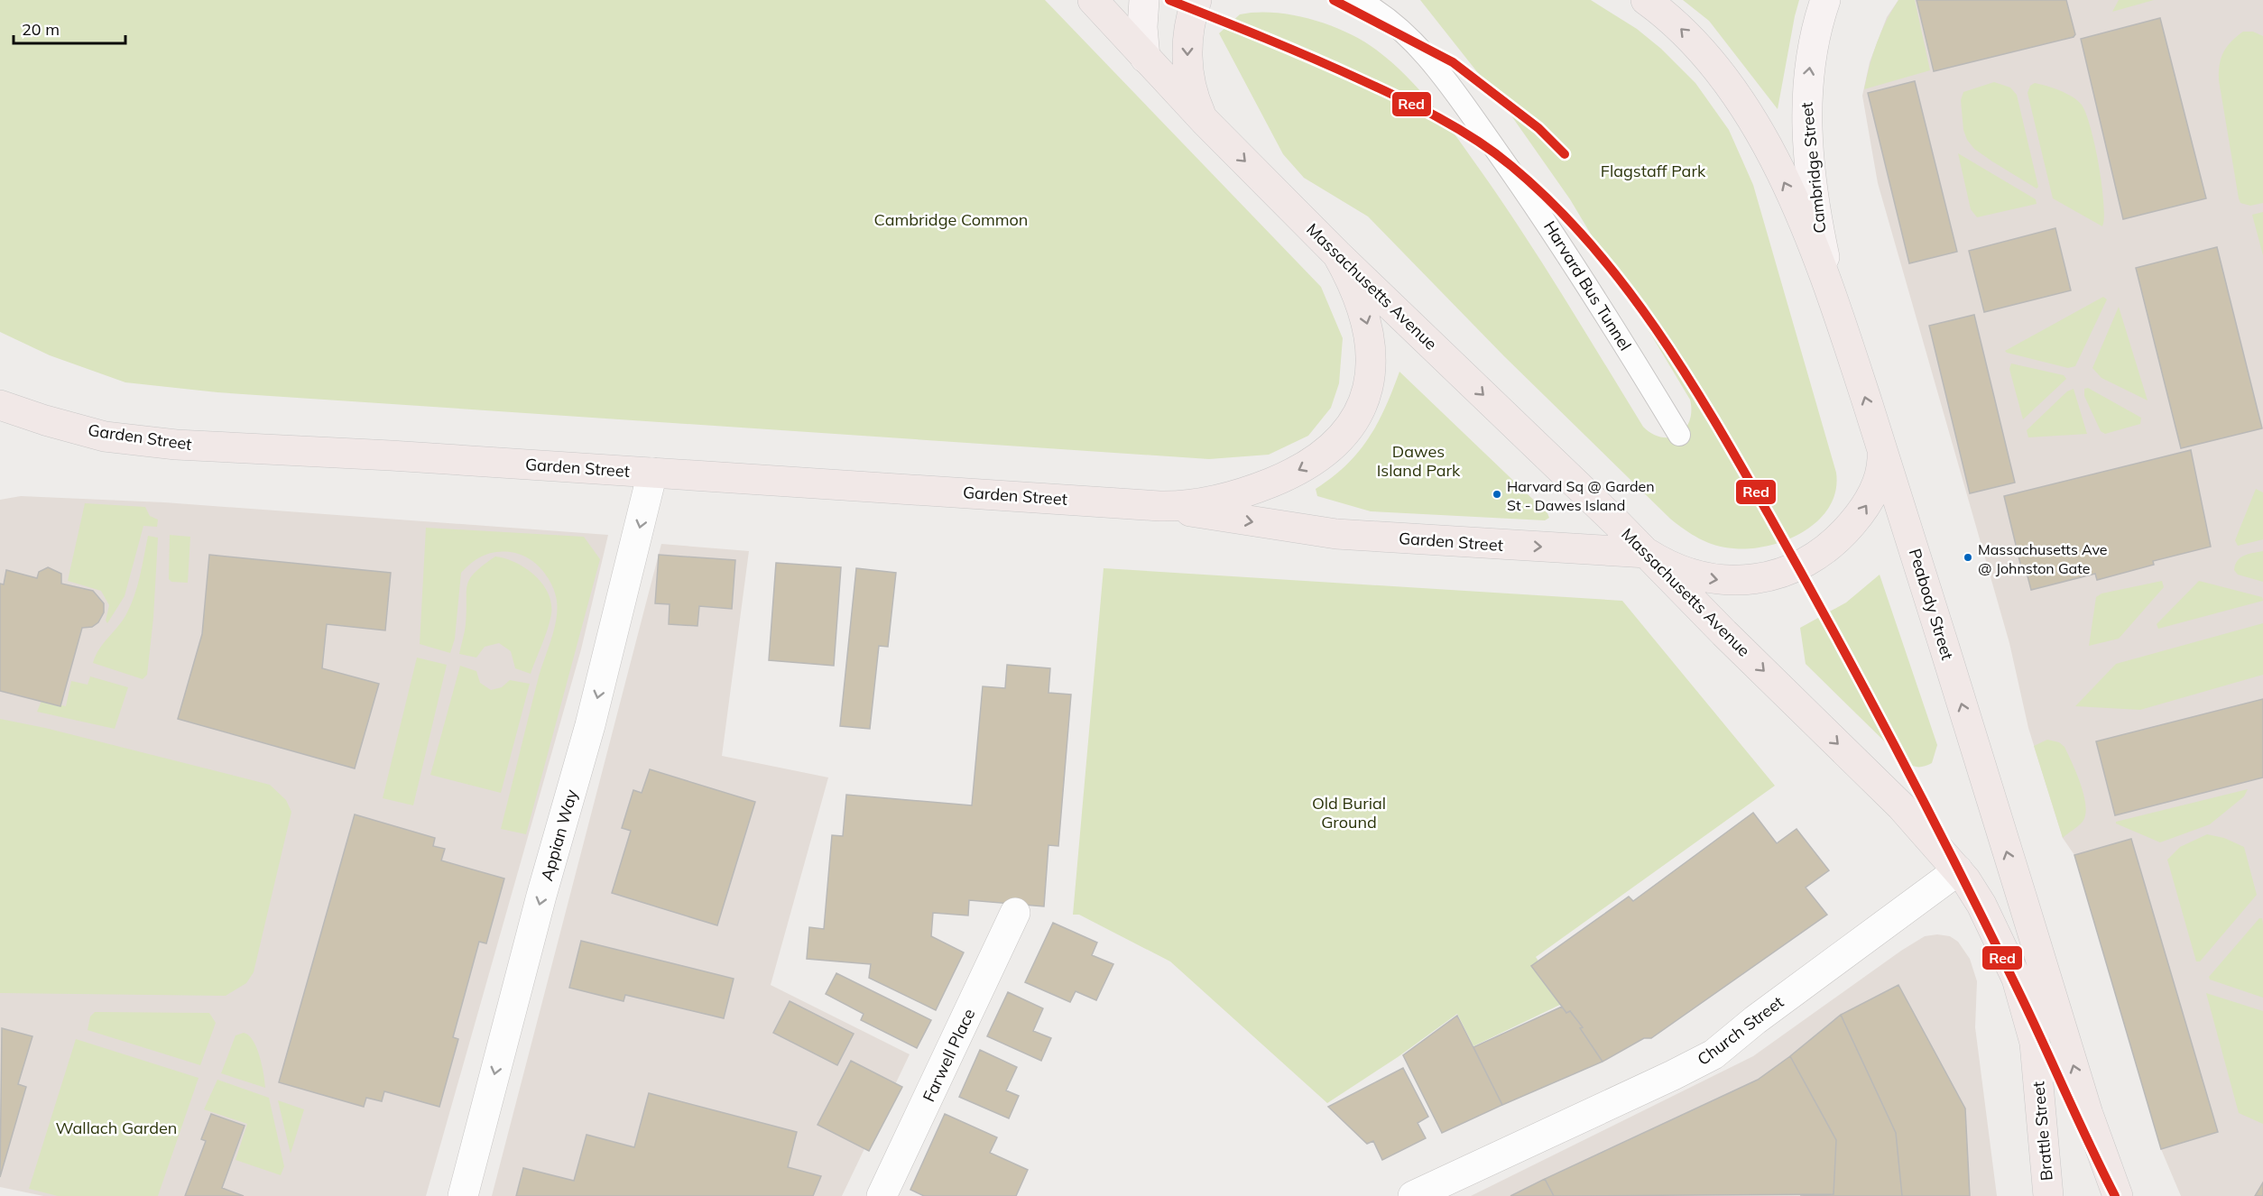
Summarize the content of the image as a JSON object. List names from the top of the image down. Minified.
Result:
{"streets":{"main road":["Cambridge Street","Massachusetts Avenue","Garden Street","Peabody Street","Brattle Street"],"street":["Appian Way","Church Street","Farwell Place"],"lane":["Harvard Bus Tunnel"]},"crossings":[["Cambridge Street","Peabody Street"],["Massachusetts Avenue","Garden Street"],["Massachusetts Avenue","Church Street"],["Massachusetts Avenue","Brattle Street"],["Garden Street","Appian Way"],["Peabody Street","Brattle Street"]],"one_way":["Cambridge Street","Massachusetts Avenue","Peabody Street","Appian Way"],"parks":["Flagstaff Park","Cambridge Common","Dawes Island Park","Old Burial Ground","Wallach Garden"],"places":["Harvard Sq @ Garden St - Dawes Island","Massachusetts Ave @ Johnston Gate"],"lines":["transit line Red"],"scale_bar":"20 m"}
